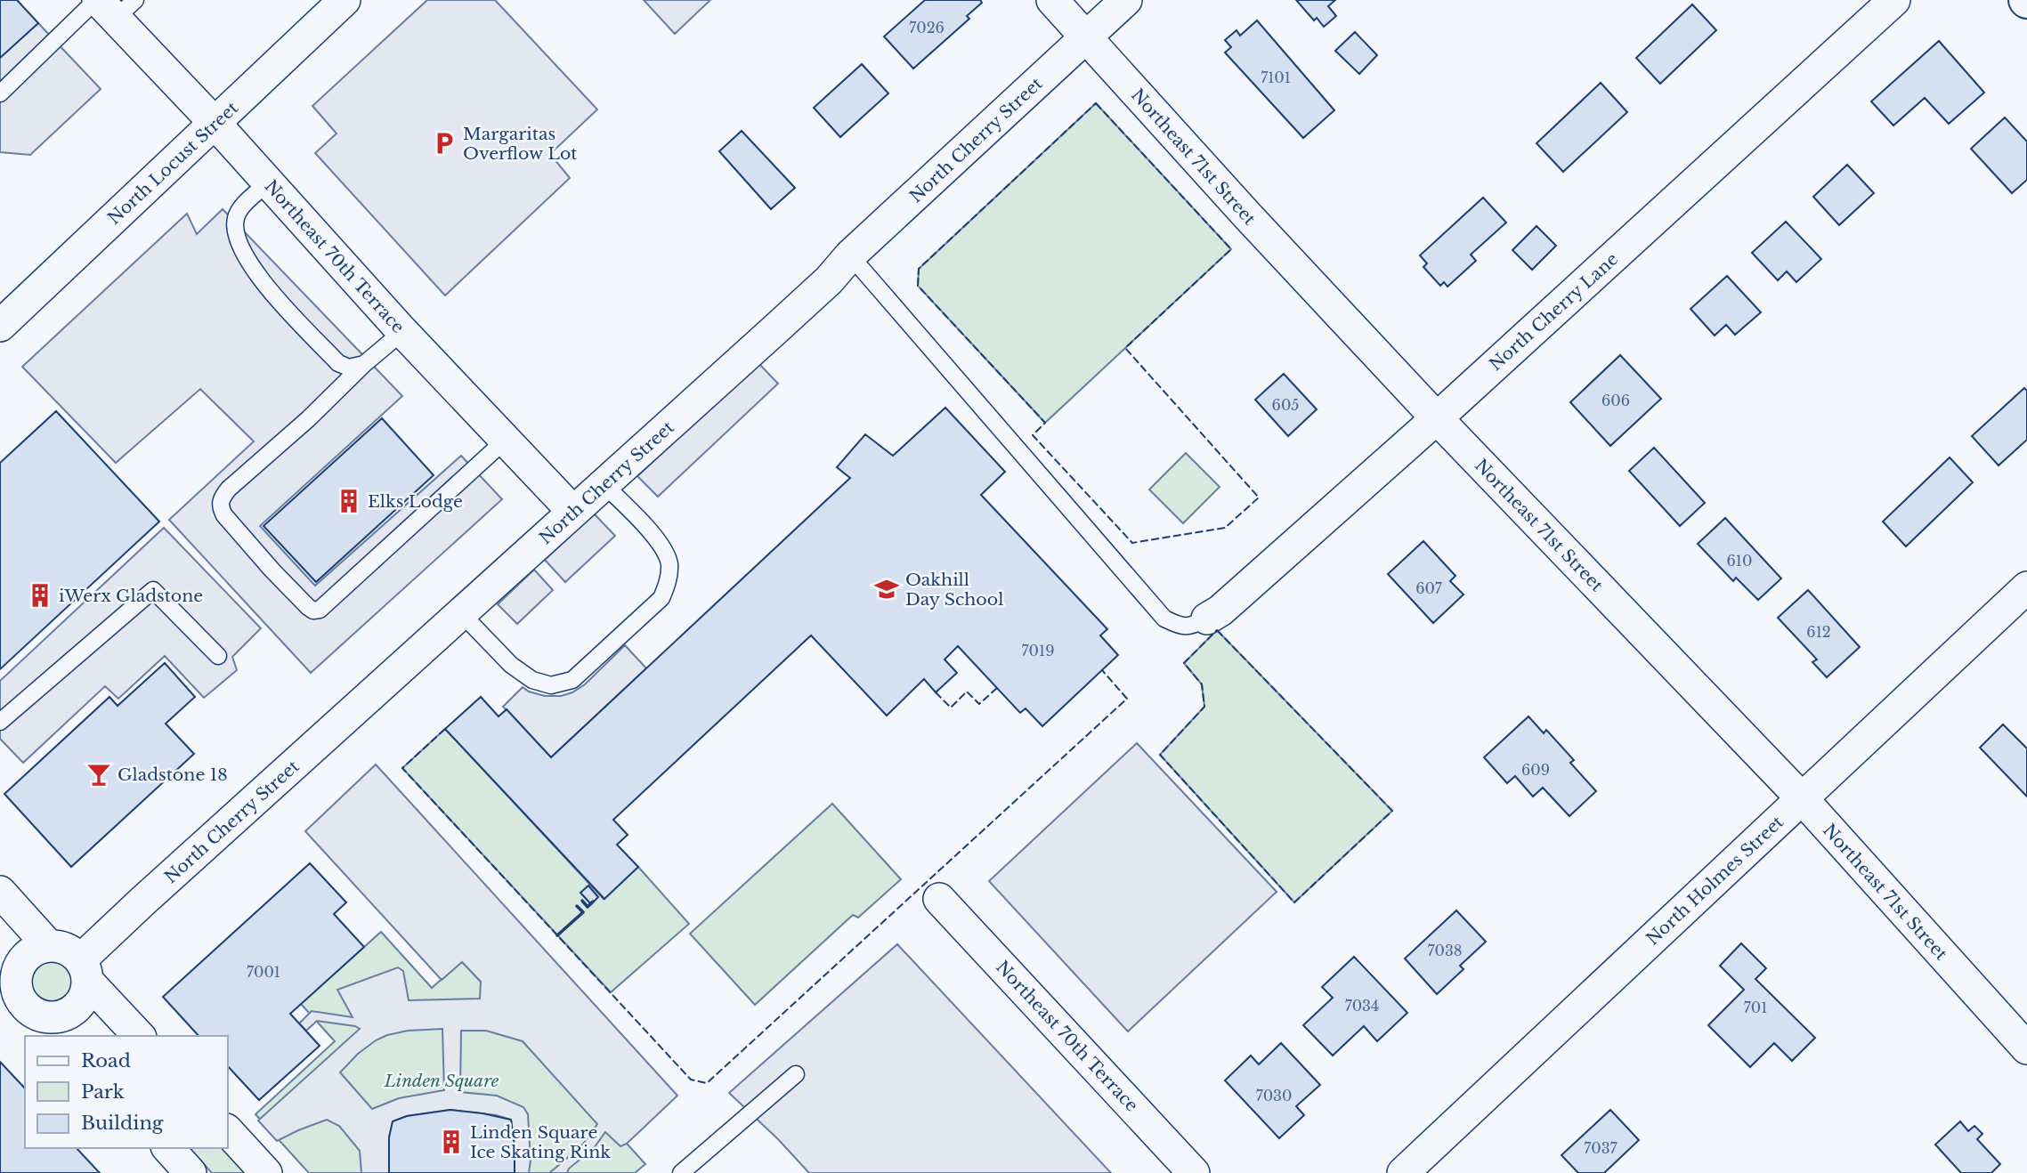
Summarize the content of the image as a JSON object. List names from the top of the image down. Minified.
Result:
{"streets":{"street":["North Cherry Street","Northeast 71st Street","North Locust Street","Northeast 70th Terrace","North Cherry Lane","North Holmes Street"]},"crossings":[["North Cherry Street","Northeast 71st Street"],["North Cherry Street","Northeast 70th Terrace"],["Northeast 71st Street","North Cherry Lane"],["Northeast 71st Street","North Holmes Street"],["North Locust Street","Northeast 70th Terrace"]],"parks":["Linden Square"],"places":{"parking":["Margaritas Overflow Lot"],"building":["Elks Lodge","iWerx Gladstone","Linden Square Ice Skating Rink"],"school or university":["Oakhill Day School"],"bar":["Gladstone 18"]},"house_numbers":["7026","7101","606","605","610","607","612","7019","609","7038","7001","7034","701","7030","7037"],"legend":["Road","Park","Building"]}
